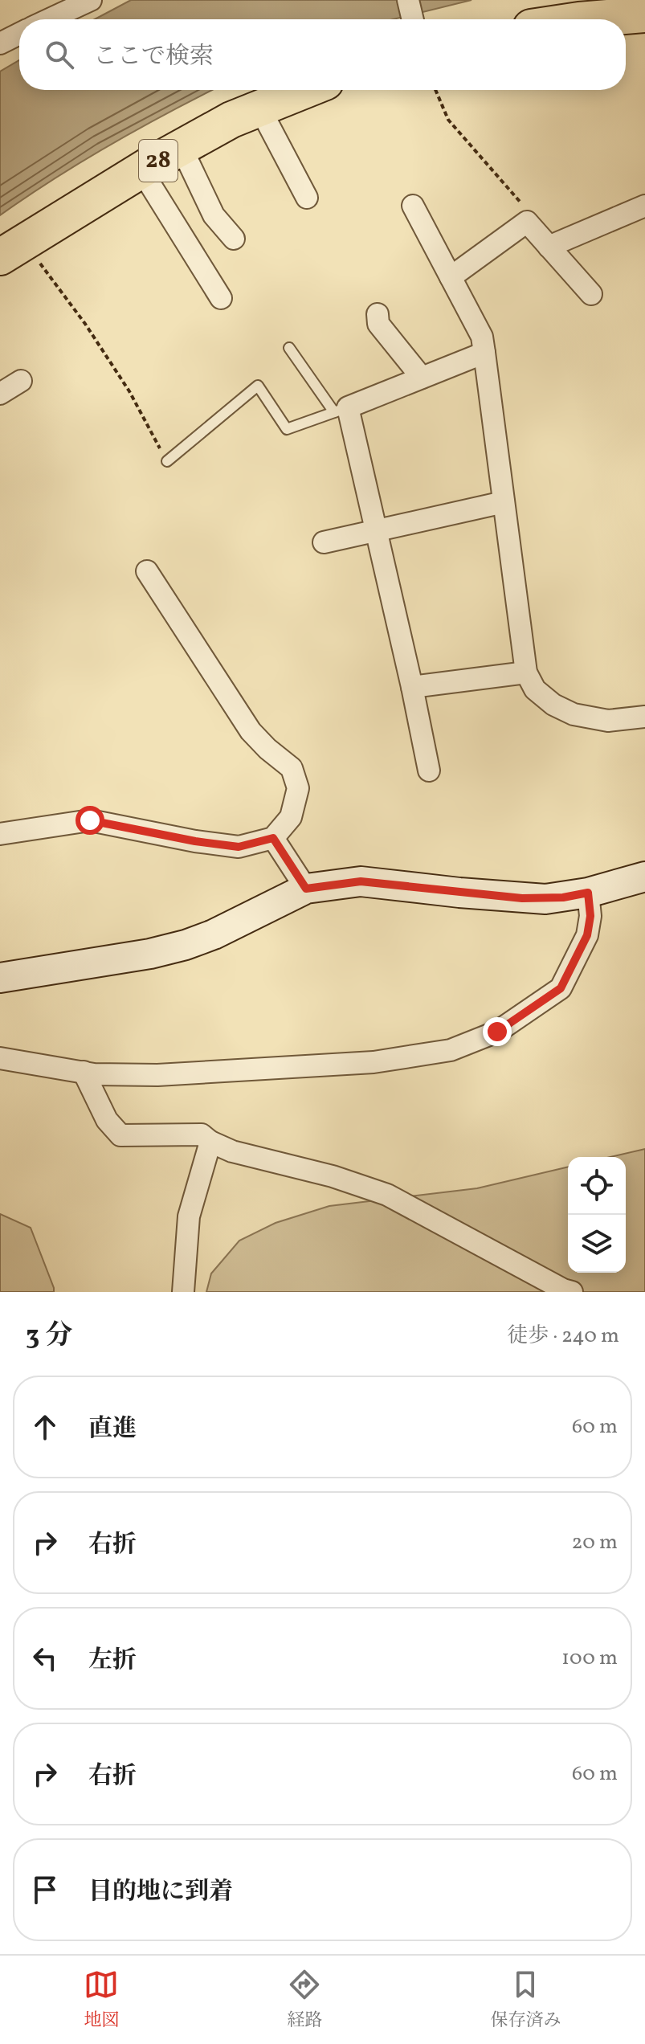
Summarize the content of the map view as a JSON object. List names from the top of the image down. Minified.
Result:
{"streets":{"highway":["28"]},"page":{"search":"ここで検索","heading":["3 分","徒歩 · 240 m"],"list":[["直進","60 m"],["右折","20 m"],["左折","100 m"],["右折","60 m"],"目的地に到着"],"nav":["地図","経路","保存済み"]}}
